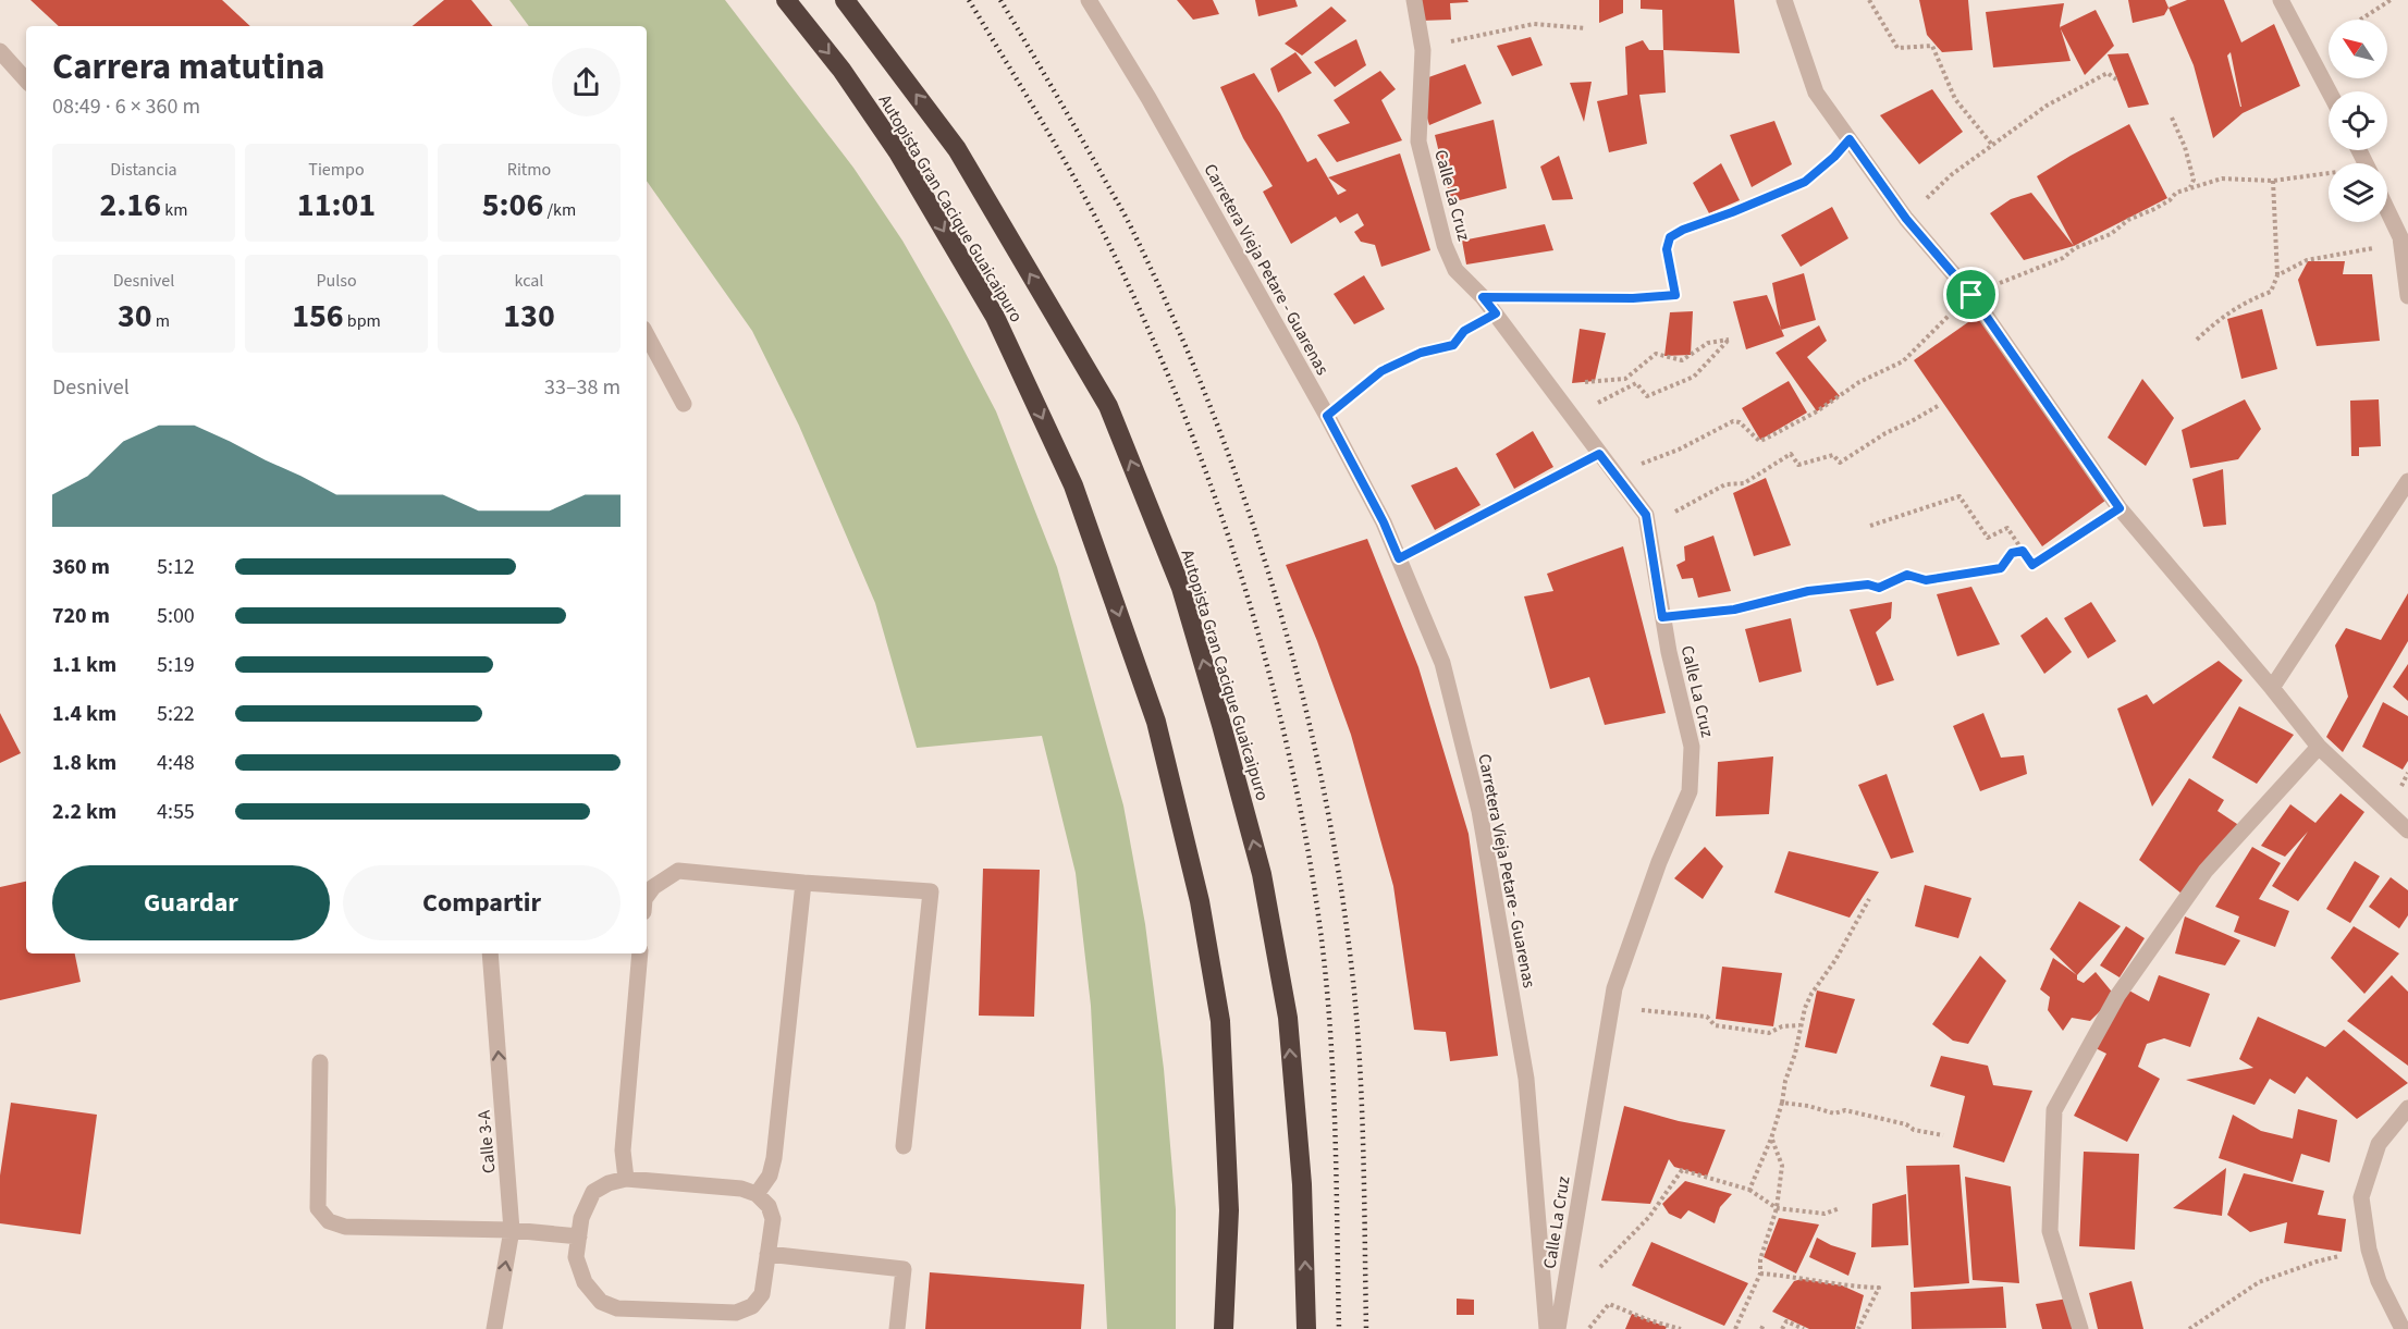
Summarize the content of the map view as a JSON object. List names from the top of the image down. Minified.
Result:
{"streets":{"highway":["Autopista Gran Cacique Guaicaipuro"],"street":["Calle La Cruz","Carretera Vieja Petare - Guarenas","Calle 3-A"]},"north":"top left","page":{"heading":["Carrera matutina","08:49 · 6 × 360 m"],"stats":[["Distancia","2.16 km"],["Tiempo","11:01"],["Ritmo","5:06 /km"],["Desnivel","30 m"],["Pulso","156 bpm"],["kcal","130"]],"chart":["Desnivel","33–38 m"],"list":[{"name":"360 m","note":"5:12"},{"name":"720 m","note":"5:00"},{"name":"1.1 km","note":"5:19"},{"name":"1.4 km","note":"5:22"},{"name":"1.8 km","note":"4:48"},{"name":"2.2 km","note":"4:55"}],"buttons":["Guardar","Compartir"]}}
